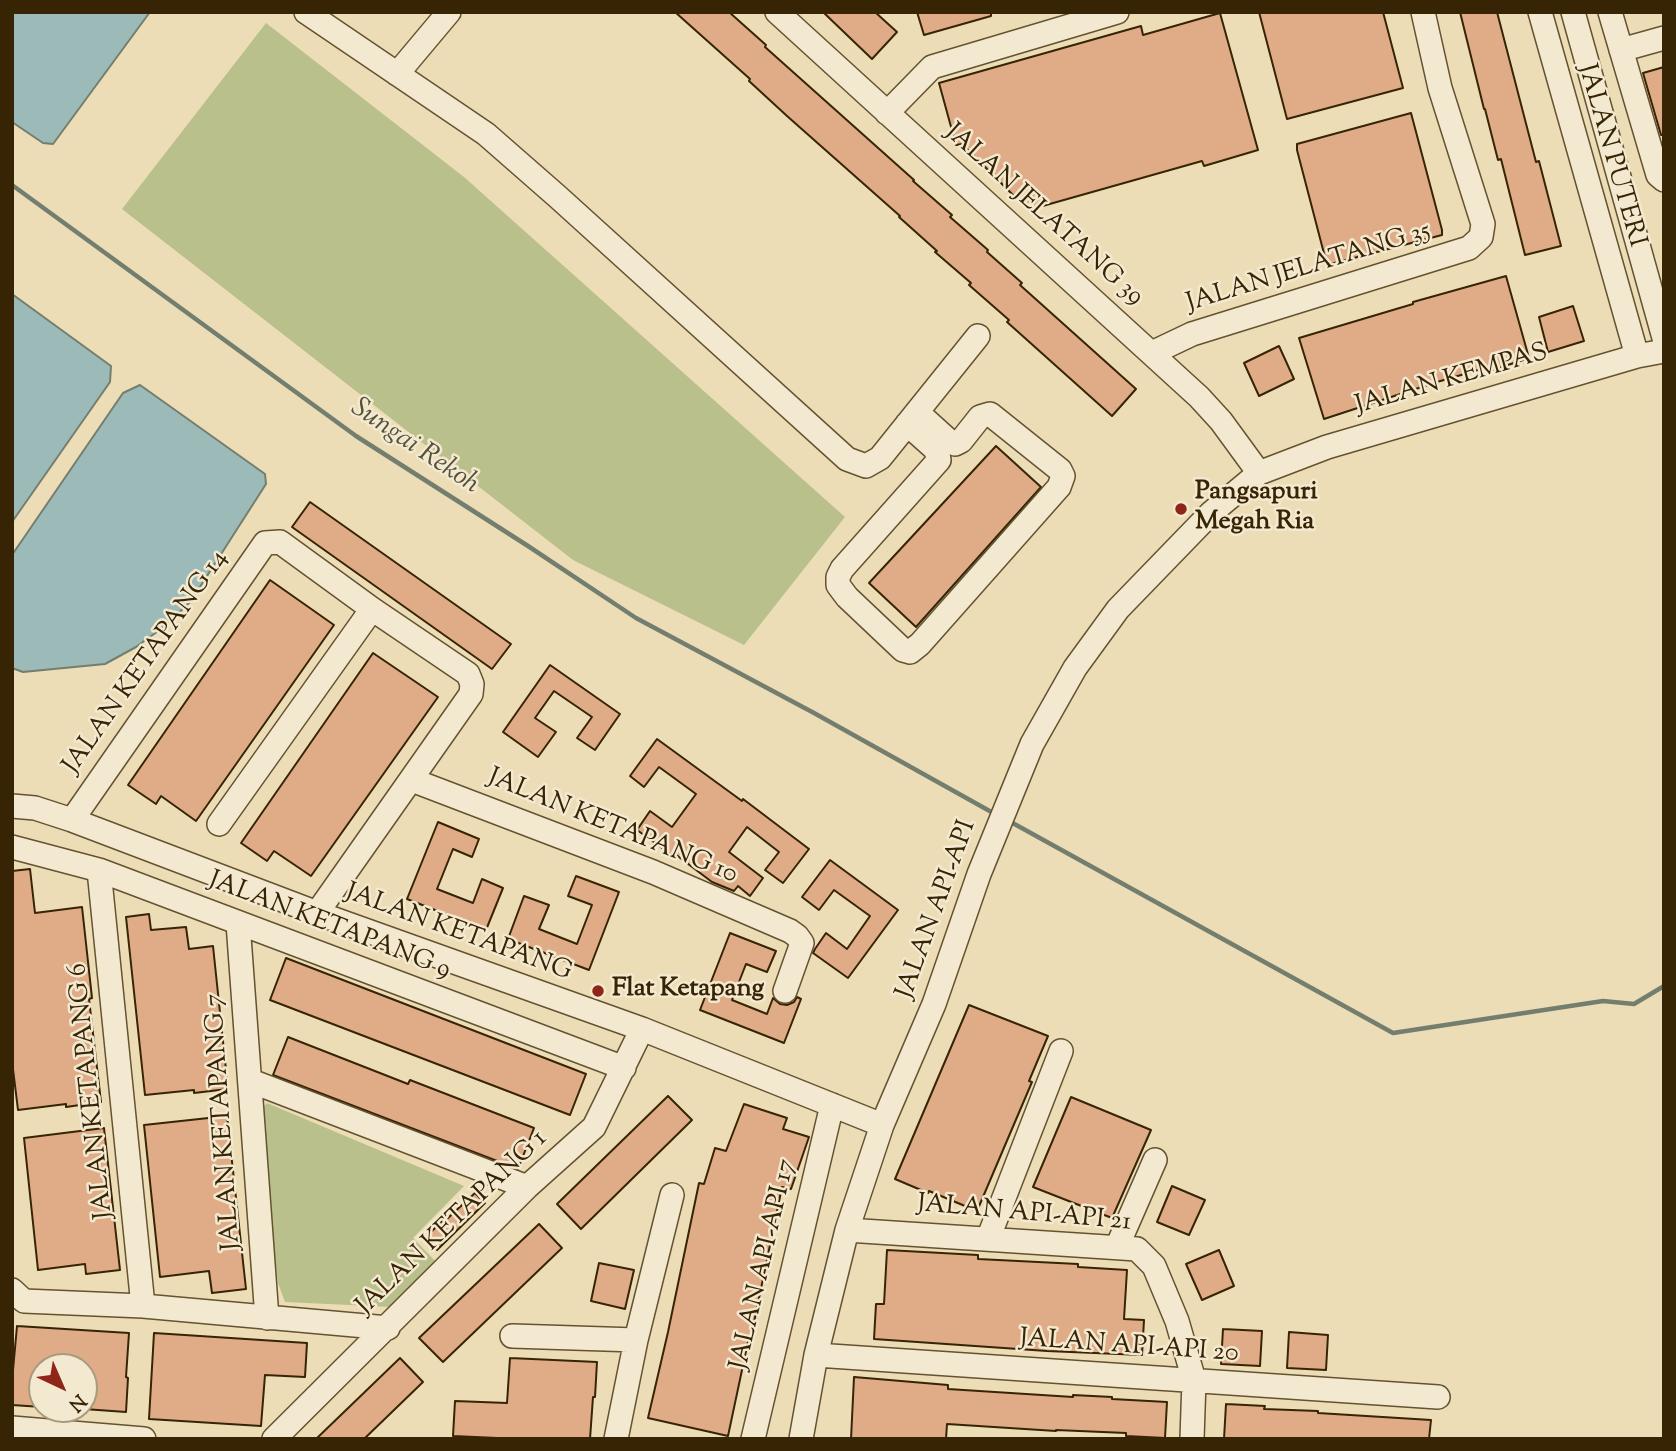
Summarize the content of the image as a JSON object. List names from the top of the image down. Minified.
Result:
{"streets":{"street":["JALAN PUTERI","JALAN JELATANG 39","JALAN JELATANG 35","JALAN KEMPAS","JALAN KETAPANG 14","JALAN KETAPANG 10","JALAN API-API","JALAN KETAPANG 9","JALAN KETAPANG","JALAN KETAPANG 6","JALAN KETAPANG 7","JALAN API-API 21","JALAN KETAPANG 1","JALAN API-API 17","JALAN API-API 20"]},"crossings":[["JALAN PUTERI","JALAN KEMPAS"],["JALAN JELATANG 39","JALAN JELATANG 35"],["JALAN JELATANG 39","JALAN KEMPAS"],["JALAN JELATANG 39","JALAN API-API"],["JALAN KEMPAS","JALAN API-API"],["JALAN KETAPANG 14","JALAN KETAPANG"],["JALAN API-API","JALAN KETAPANG"],["JALAN API-API","JALAN API-API 21"],["JALAN API-API","JALAN API-API 20"],["JALAN KETAPANG 9","JALAN KETAPANG 6"],["JALAN KETAPANG 9","JALAN KETAPANG 7"],["JALAN KETAPANG 9","JALAN KETAPANG 1"],["JALAN KETAPANG","JALAN KETAPANG 1"],["JALAN KETAPANG","JALAN API-API 17"],["JALAN API-API 21","JALAN API-API 20"]],"water":["Sungai Rekoh"],"places":["Pangsapuri Megah Ria","Flat Ketapang"],"north":"bottom right"}
